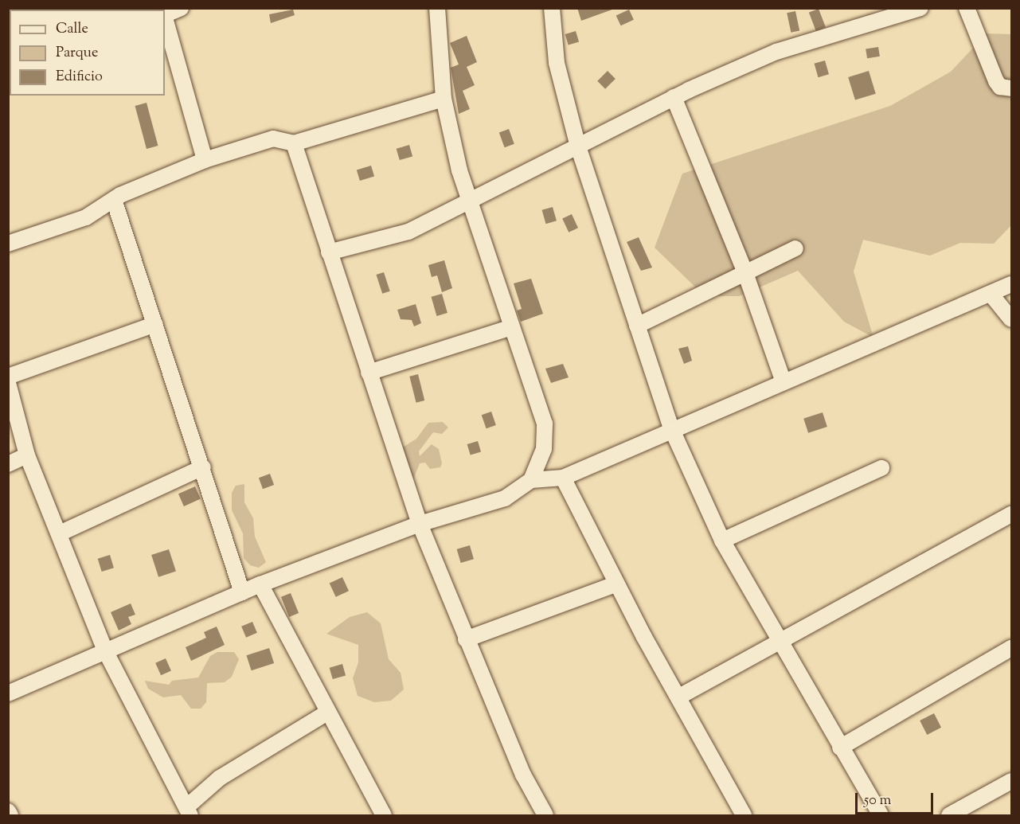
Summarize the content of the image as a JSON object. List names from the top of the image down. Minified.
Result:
{"legend":["Calle","Parque","Edificio"],"scale_bar":"50 m"}
